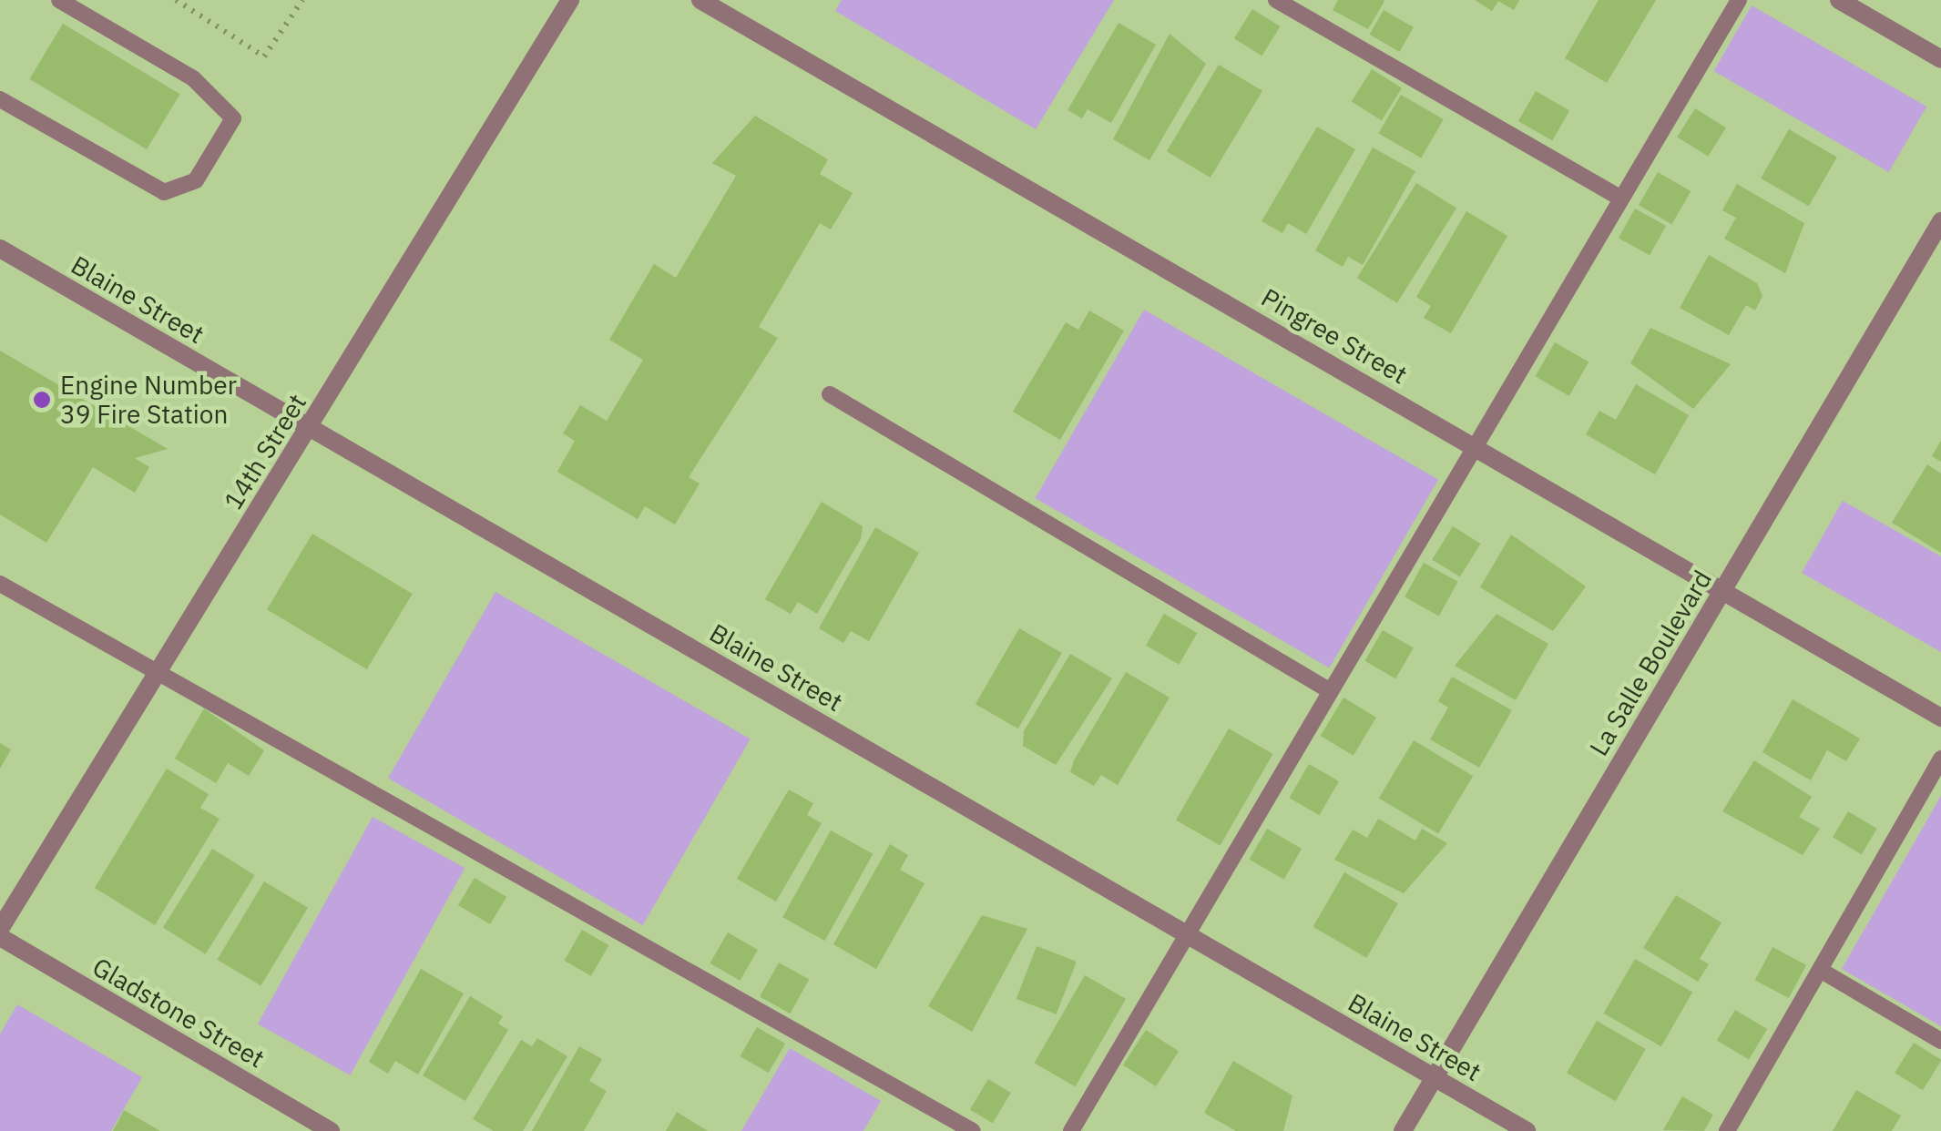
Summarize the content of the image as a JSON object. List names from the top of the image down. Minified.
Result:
{"streets":{"street":["Blaine Street","Pingree Street","14th Street","La Salle Boulevard","Gladstone Street"]},"crossings":[["Blaine Street","14th Street"],["Blaine Street","La Salle Boulevard"],["Pingree Street","La Salle Boulevard"]],"places":["Engine Number 39 Fire Station"]}
